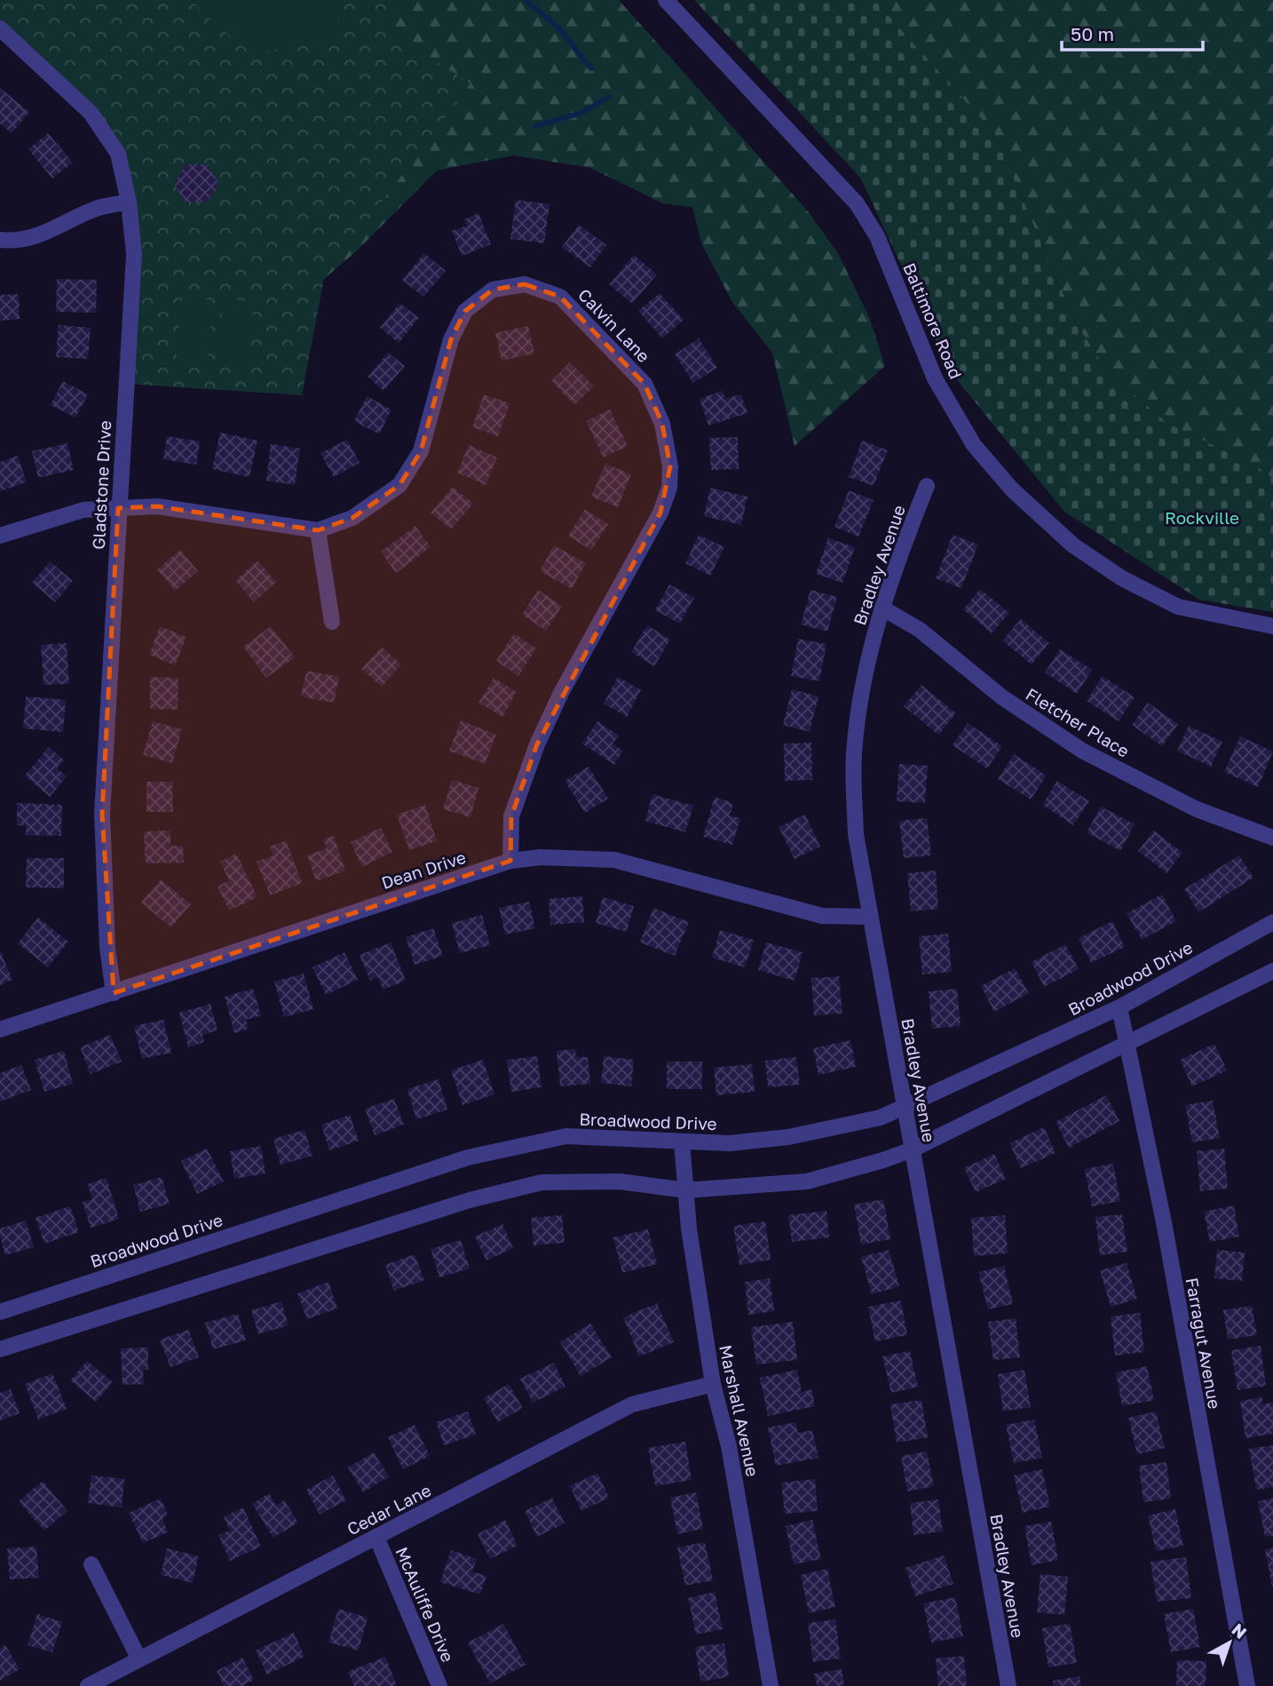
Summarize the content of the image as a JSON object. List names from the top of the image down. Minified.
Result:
{"streets":{"street":["Baltimore Road","Calvin Lane","Gladstone Drive","Bradley Avenue","Fletcher Place","Dean Drive","Broadwood Drive","Farragut Avenue","Marshall Avenue","Cedar Lane","McAuliffe Drive"]},"crossings":[["Calvin Lane","Gladstone Drive"],["Calvin Lane","Dean Drive"],["Gladstone Drive","Dean Drive"],["Bradley Avenue","Fletcher Place"],["Bradley Avenue","Dean Drive"],["Bradley Avenue","Broadwood Drive"],["Broadwood Drive","Farragut Avenue"],["Broadwood Drive","Marshall Avenue"],["Marshall Avenue","Cedar Lane"],["Cedar Lane","McAuliffe Drive"]],"parks":["Rockville"],"scale_bar":"50 m","north":"top right"}
